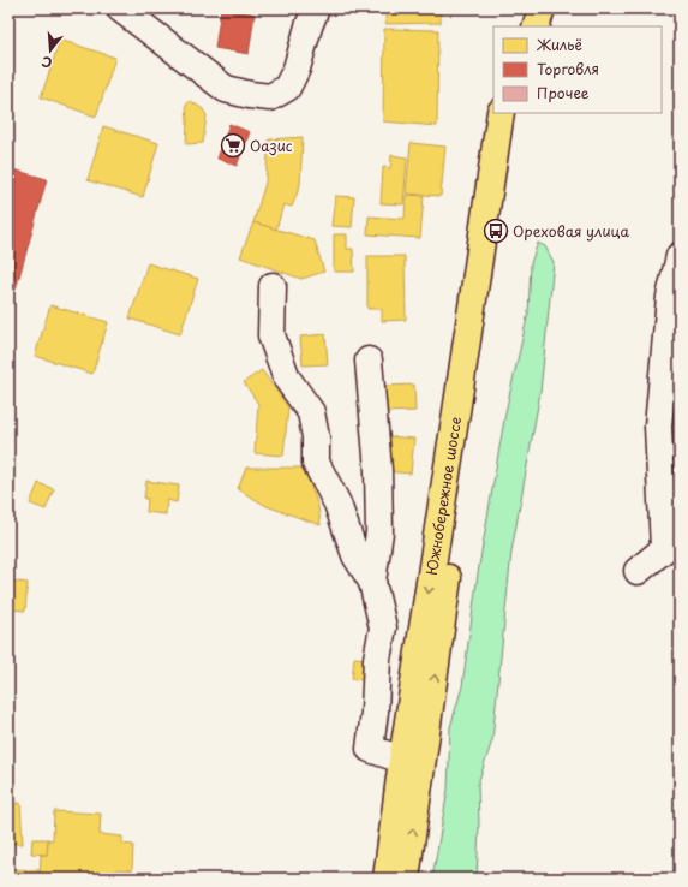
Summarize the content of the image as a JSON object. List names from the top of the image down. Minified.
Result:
{"streets":{"highway":["Южнобережное шоссе"]},"places":{"supermarket":["Оазис"],"bus stop":["Ореховая улица"]},"legend":["Жильё","Торговля","Прочее"],"north":"bottom"}
